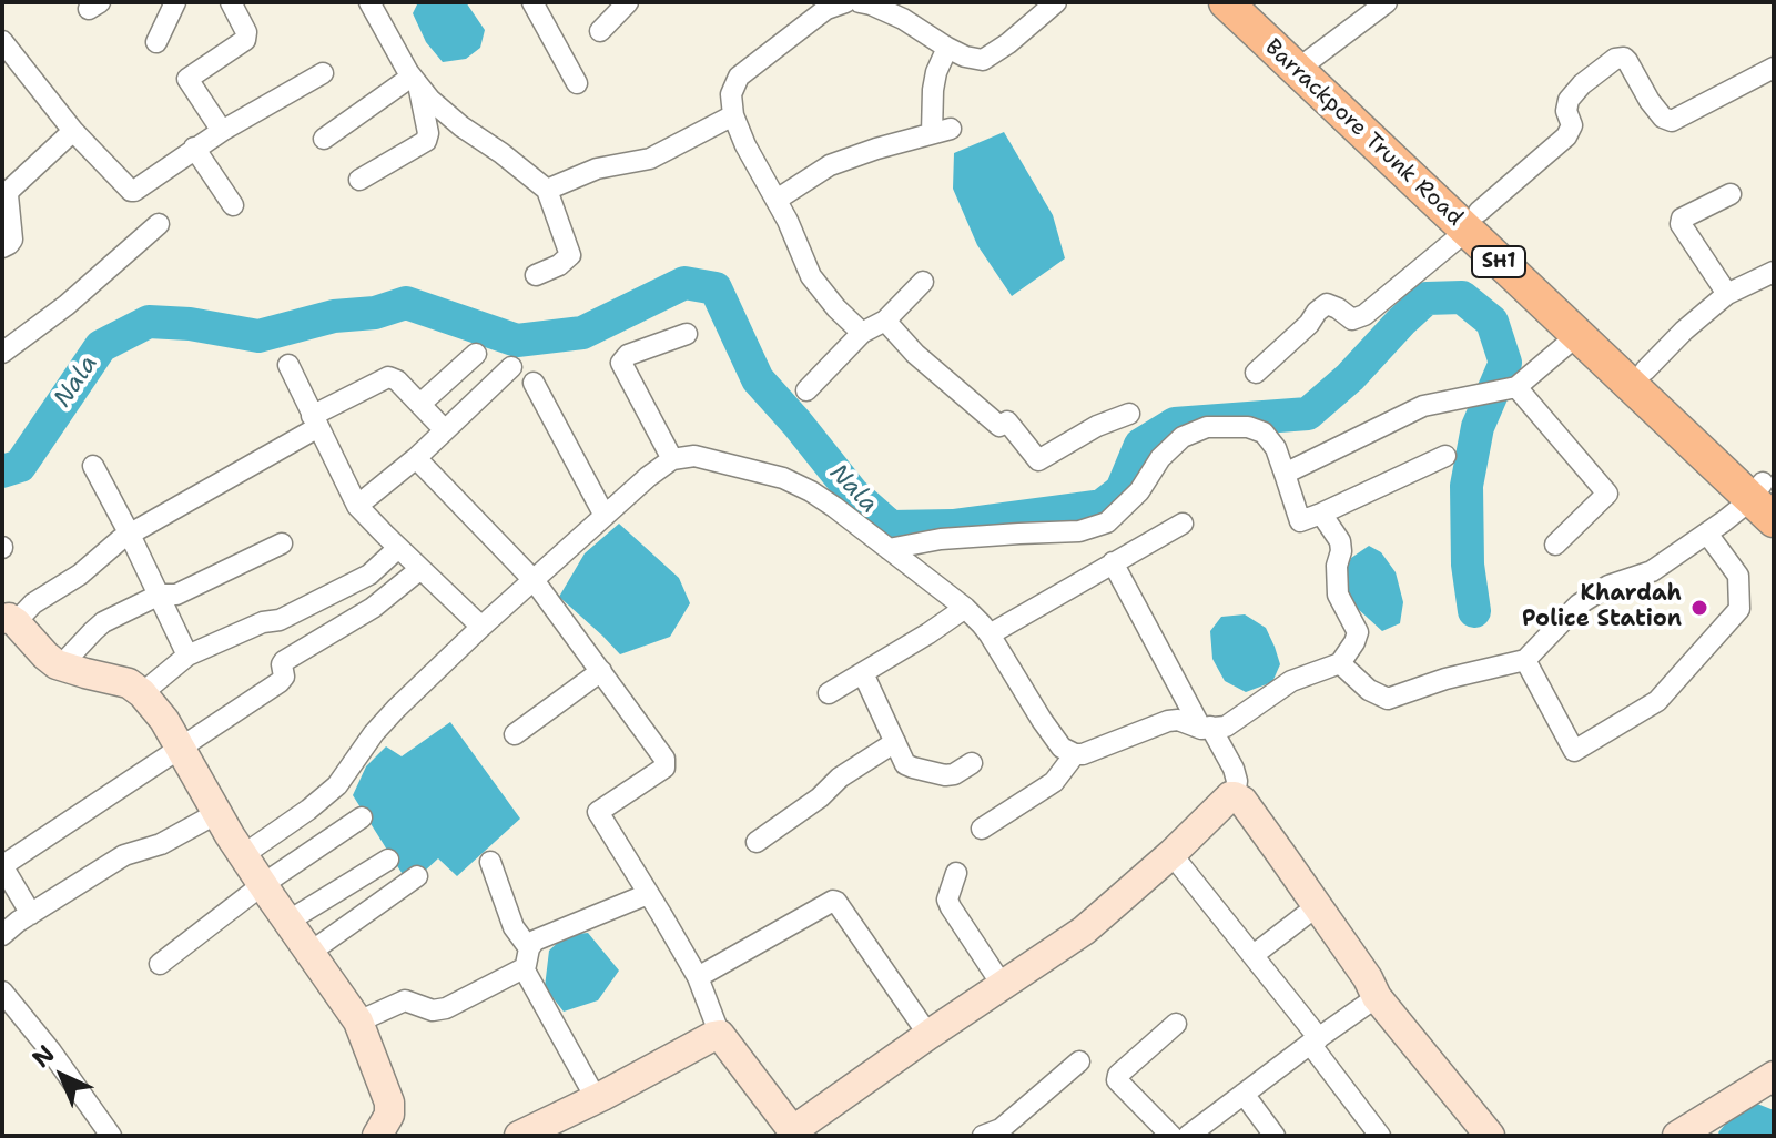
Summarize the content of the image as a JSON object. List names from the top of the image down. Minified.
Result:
{"streets":{"main road":["Barrackpore Trunk Road","SH1"]},"water":["Nala"],"places":["Khardah Police Station"],"north":"top left"}
